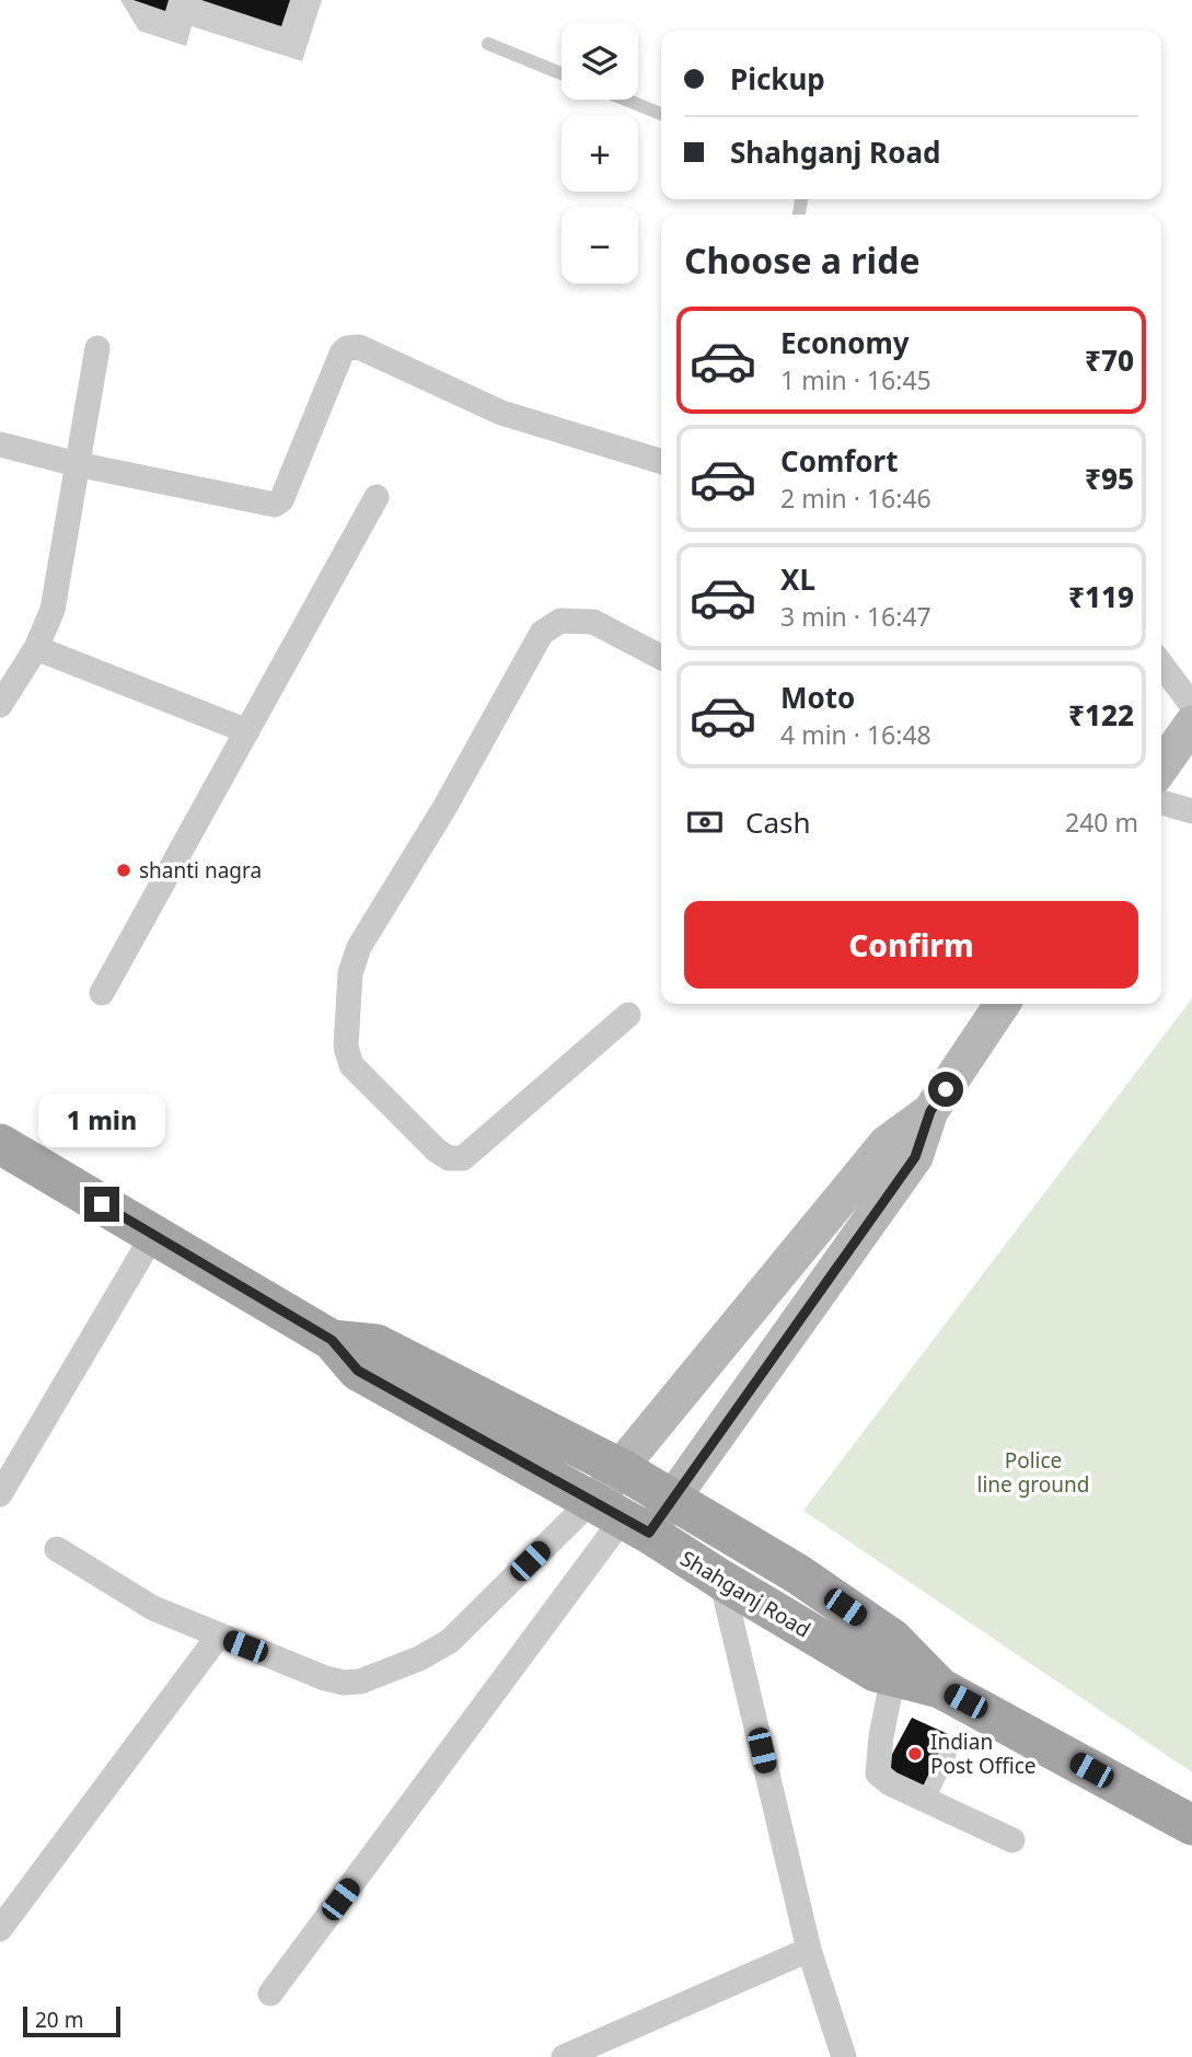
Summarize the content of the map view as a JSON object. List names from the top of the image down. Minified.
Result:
{"streets":{"main road":["Shahganj Road"]},"parks":["Police line ground"],"places":["shanti nagra","Indian Post Office"],"scale_bar":"20 m","page":{"map_buttons":["+","−"],"banner":["Pickup","Shahganj Road"],"heading":"Choose a ride","list":[{"name":"Economy","note":"1 min · 16:45","value":"₹70"},{"name":"Comfort","note":"2 min · 16:46","value":"₹95"},{"name":"XL","note":"3 min · 16:47","value":"₹119"},{"name":"Moto","note":"4 min · 16:48","value":"₹122"}],"pay":["Cash","240 m"],"buttons":"Confirm","bubble":"1 min","scale":"20 m"}}
